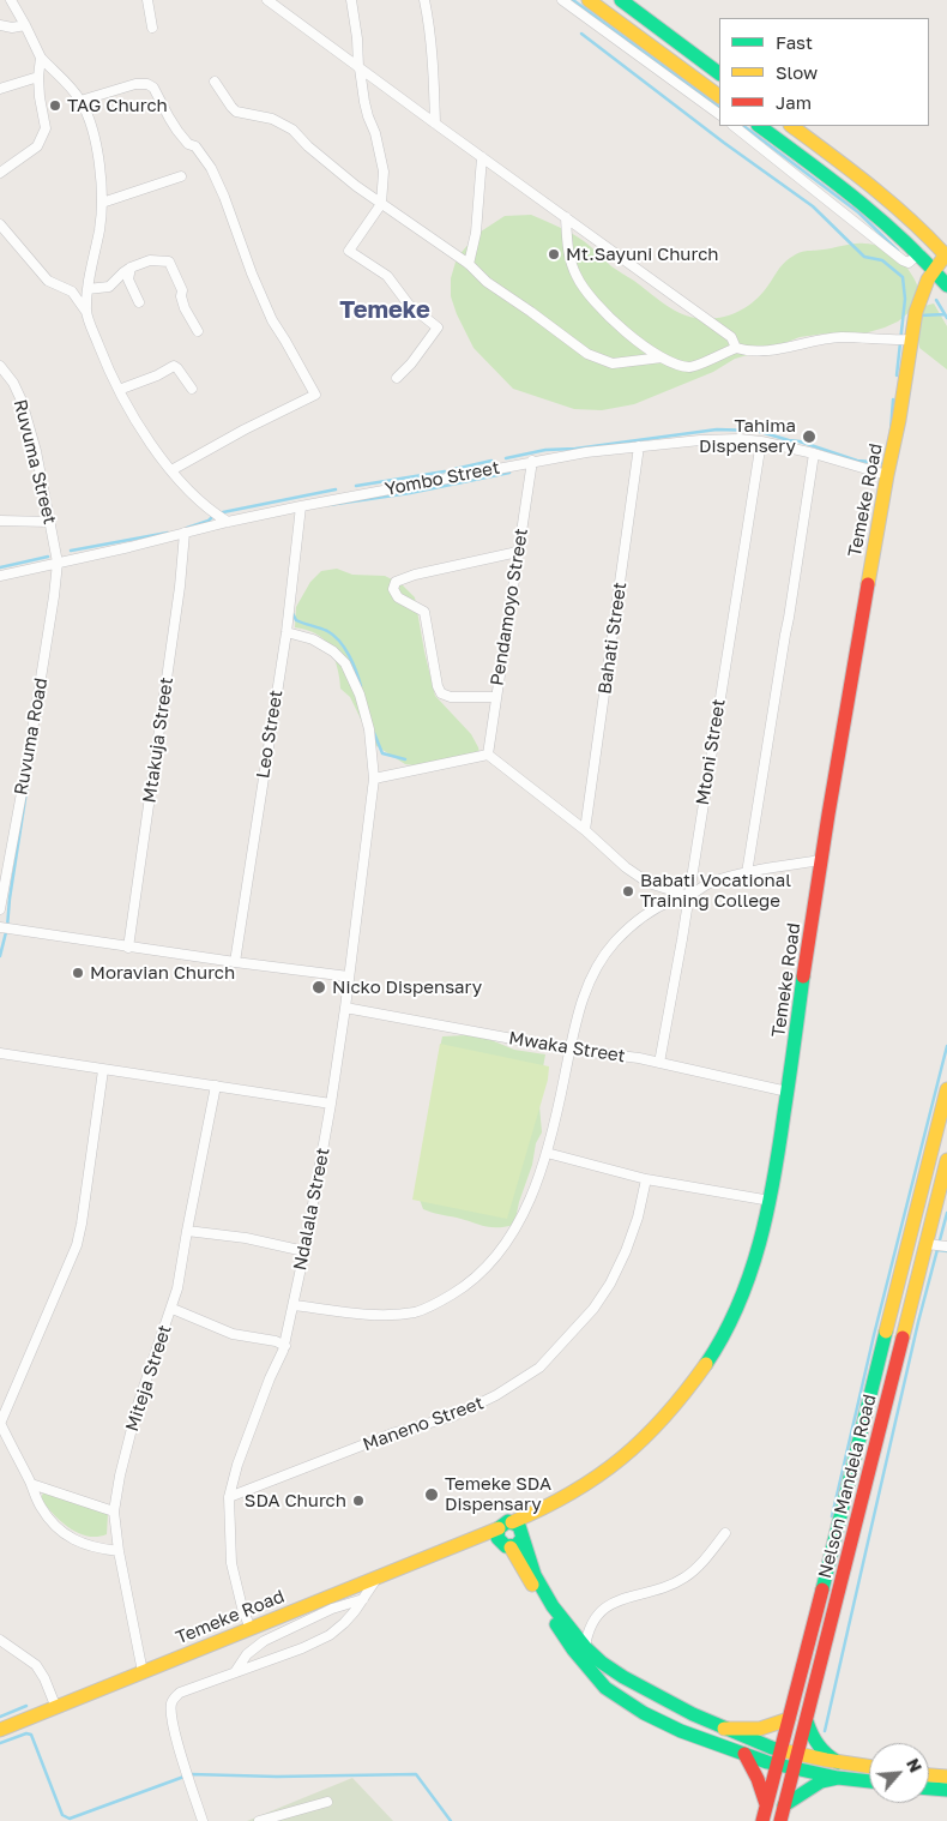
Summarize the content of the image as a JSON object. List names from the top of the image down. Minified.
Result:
{"streets":{"street":["Ruvuma Street","Yombo Street","Temeke Road","Pendamoyo Street","Bahati Street","Leo Street","Ruvuma Road","Mtakuja Street","Mtoni Street","Mwaka Street","Ndalala Street","Miteja Street","Maneno Street","Nelson Mandela Road"]},"crossings":[["Ruvuma Street","Yombo Street"],["Ruvuma Street","Ruvuma Road"],["Yombo Street","Temeke Road"],["Yombo Street","Pendamoyo Street"],["Yombo Street","Bahati Street"],["Yombo Street","Leo Street"],["Yombo Street","Ruvuma Road"],["Yombo Street","Mtakuja Street"],["Yombo Street","Mtoni Street"],["Temeke Road","Mwaka Street"],["Temeke Road","Ndalala Street"],["Temeke Road","Miteja Street"],["Leo Street","Ndalala Street"],["Mtoni Street","Mwaka Street"],["Mwaka Street","Ndalala Street"],["Ndalala Street","Maneno Street"]],"districts":["Temeke"],"places":["TAG Church","Mt.Sayuni Church","Tahima Dispensery","Babati Vocational Training College","Moravian Church","Nicko Dispensary","Temeke SDA Dispensary","SDA Church"],"legend":["Fast","Slow","Jam"],"north":"top right"}
